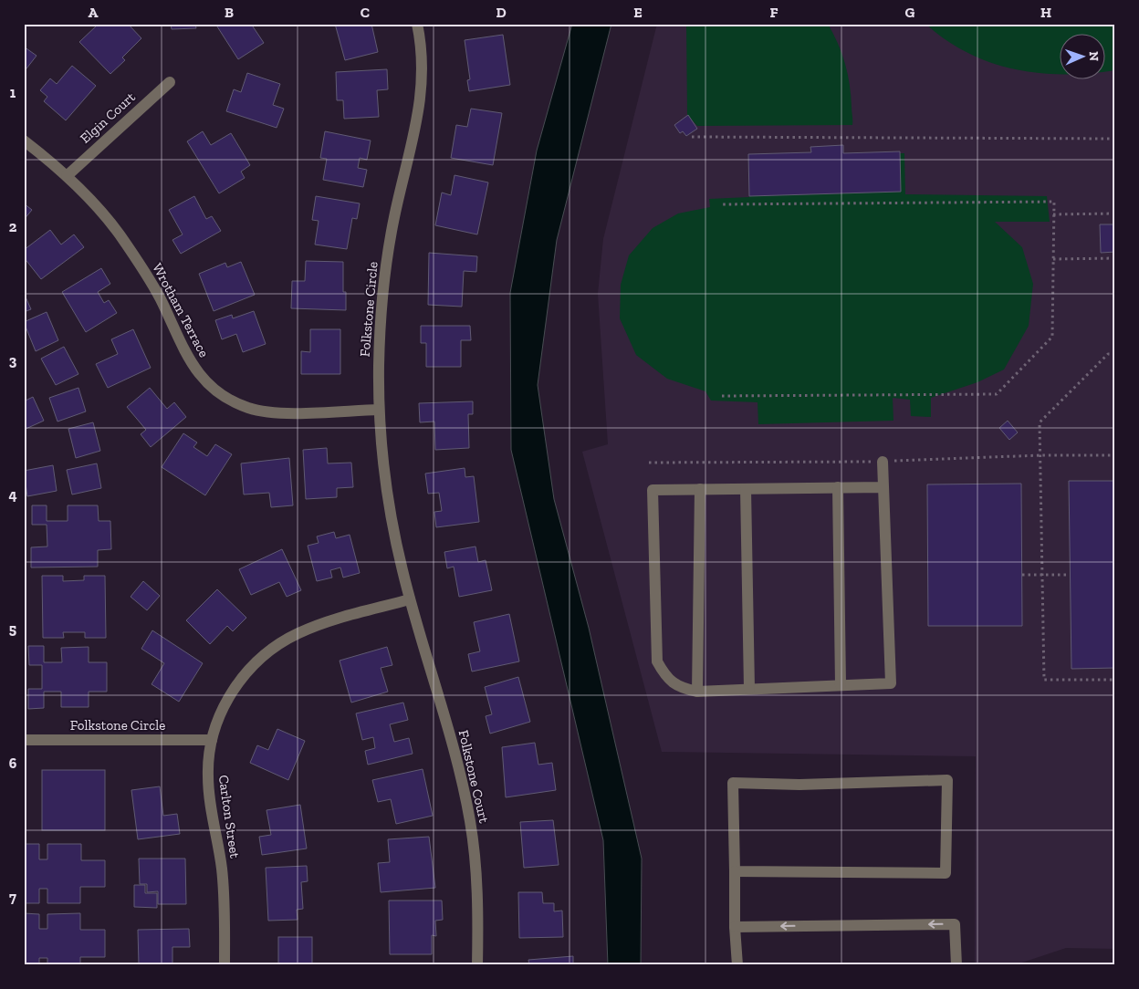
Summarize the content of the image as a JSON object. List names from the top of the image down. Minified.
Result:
{"streets":{"street":["Elgin Court","Folkstone Circle","Wrotham Terrace","Folkstone Court","Carlton Street"]},"crossings":[["Elgin Court","Wrotham Terrace"],["Folkstone Circle","Wrotham Terrace"],["Folkstone Circle","Folkstone Court"],["Folkstone Circle","Carlton Street"],["Folkstone Court","Carlton Street"]],"north":"right","grid":{"columns":["A","B","C","D","E","F","G","H"],"rows":["1","2","3","4","5","6","7"]}}
